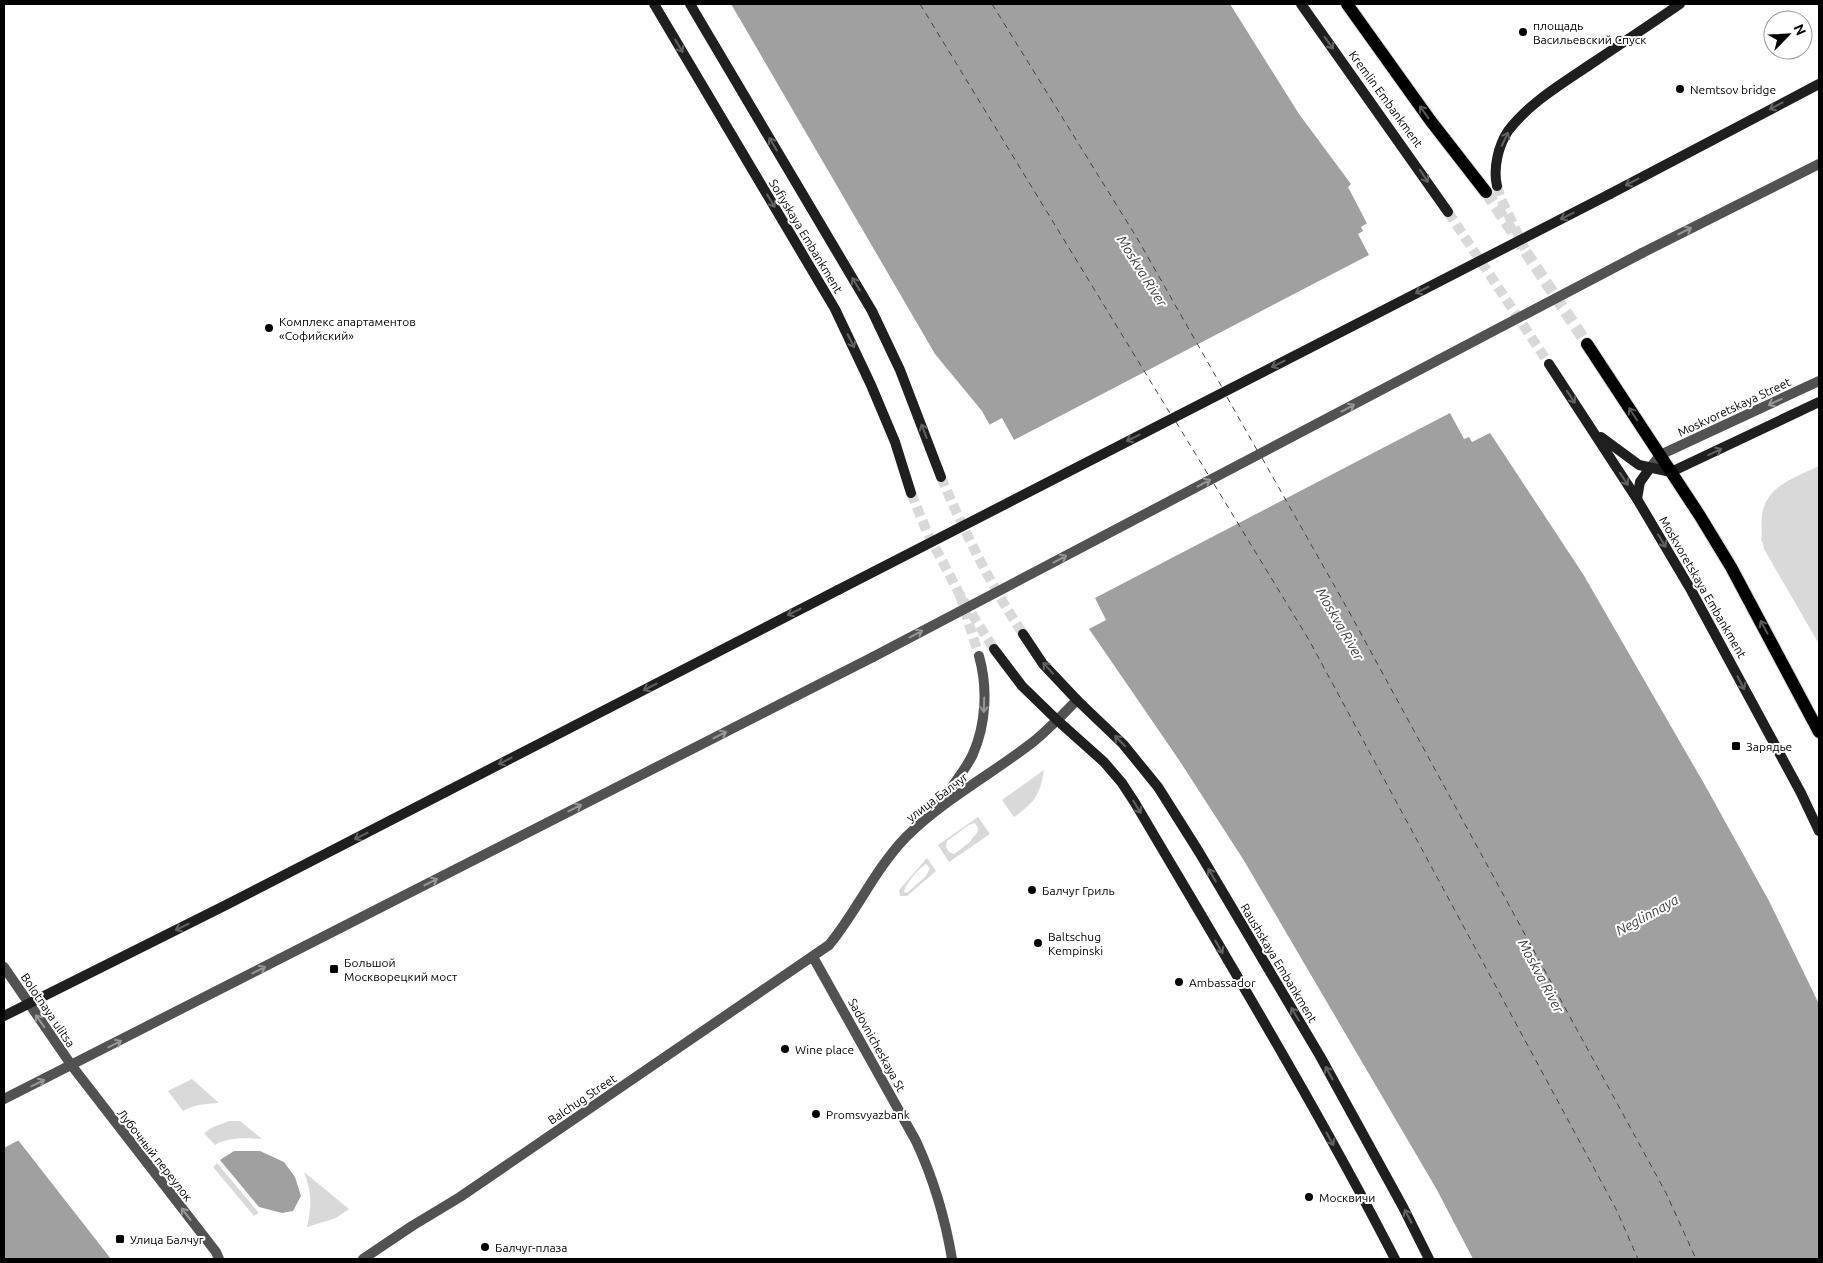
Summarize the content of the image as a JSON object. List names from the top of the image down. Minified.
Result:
{"streets":{"main road":["Kremlin Embankment","Sofiyskaya Embankment","Moskvoretskaya Embankment","Raushskaya Embankment"],"street":["Moskvoretskaya Street","улица Балчуг","Bolotnaya ulitsa","Sadovnicheskaya St","Balchug Street","Лубочный переулок"]},"crossings":[["улица Балчуг","Raushskaya Embankment"],["улица Балчуг","Sadovnicheskaya St"],["улица Балчуг","Balchug Street"],["Bolotnaya ulitsa","Лубочный переулок"],["Sadovnicheskaya St","Balchug Street"]],"one_way":["Moskvoretskaya Street","Bolotnaya ulitsa","Лубочный переулок"],"water":["Moskva River","Neglinnaya"],"places":{"other":["площадь Васильевский Спуск","Nemtsov bridge","Комплекс апартаментов «Софийский»","Балчуг Гриль","Baltschug Kempinski","Ambassador","Wine place","Promsvyazbank","Москвичи","Балчуг-плаза"],"transit":["Зарядье","Большой Москворецкий мост","Улица Балчуг"]},"north":"top right"}
